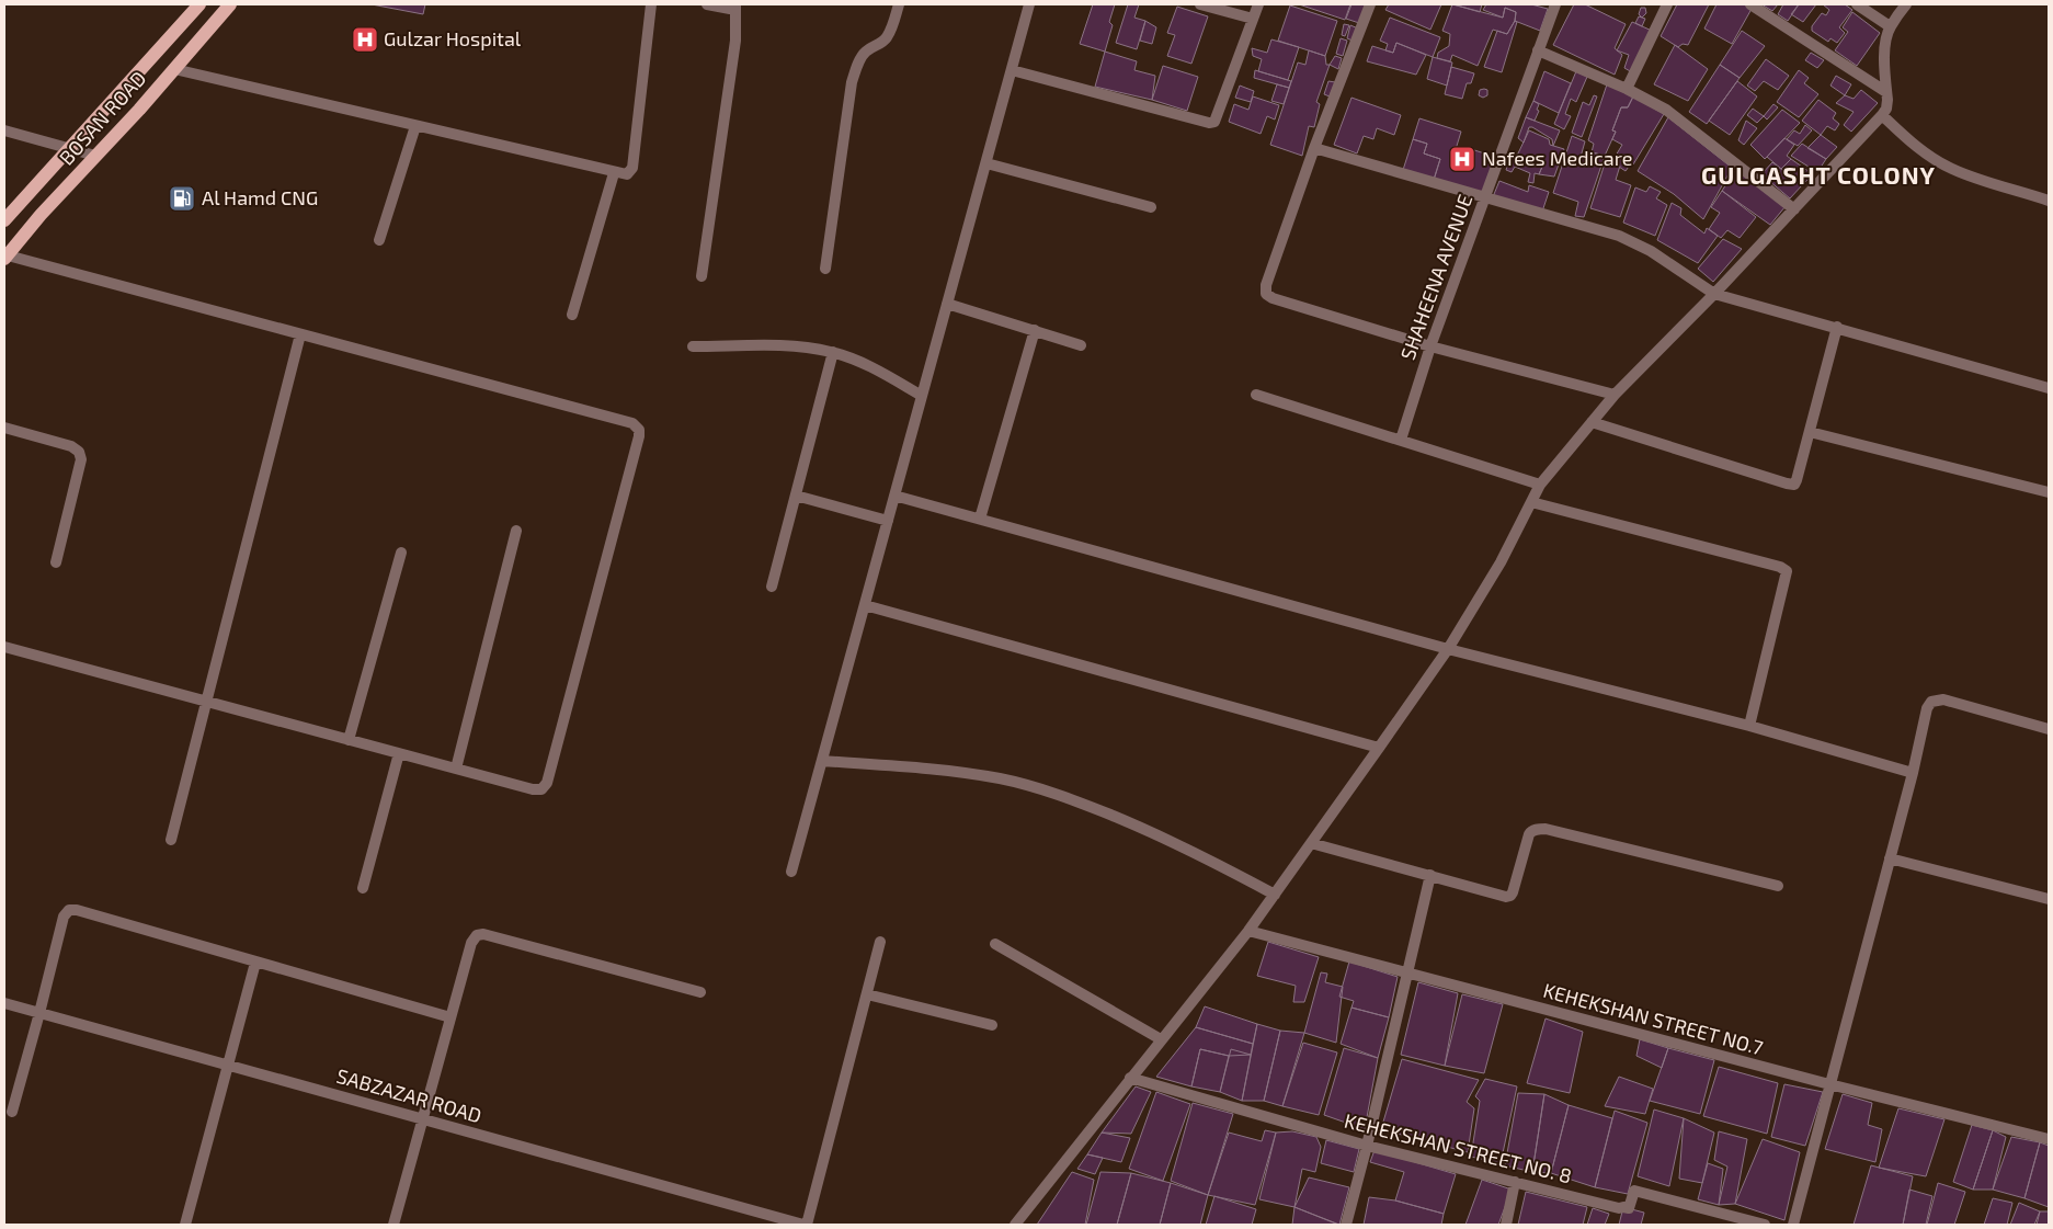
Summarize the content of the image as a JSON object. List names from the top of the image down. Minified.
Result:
{"streets":{"main road":["BOSAN ROAD"],"street":["SHAHEENA AVENUE","KEHEKSHAN STREET NO.7","SABZAZAR ROAD","KEHEKSHAN STREET NO. 8"]},"districts":["GULGASHT COLONY"],"places":{"hospital":["Gulzar Hospital","Nafees Medicare"],"fuel station":["Al Hamd CNG"]}}
